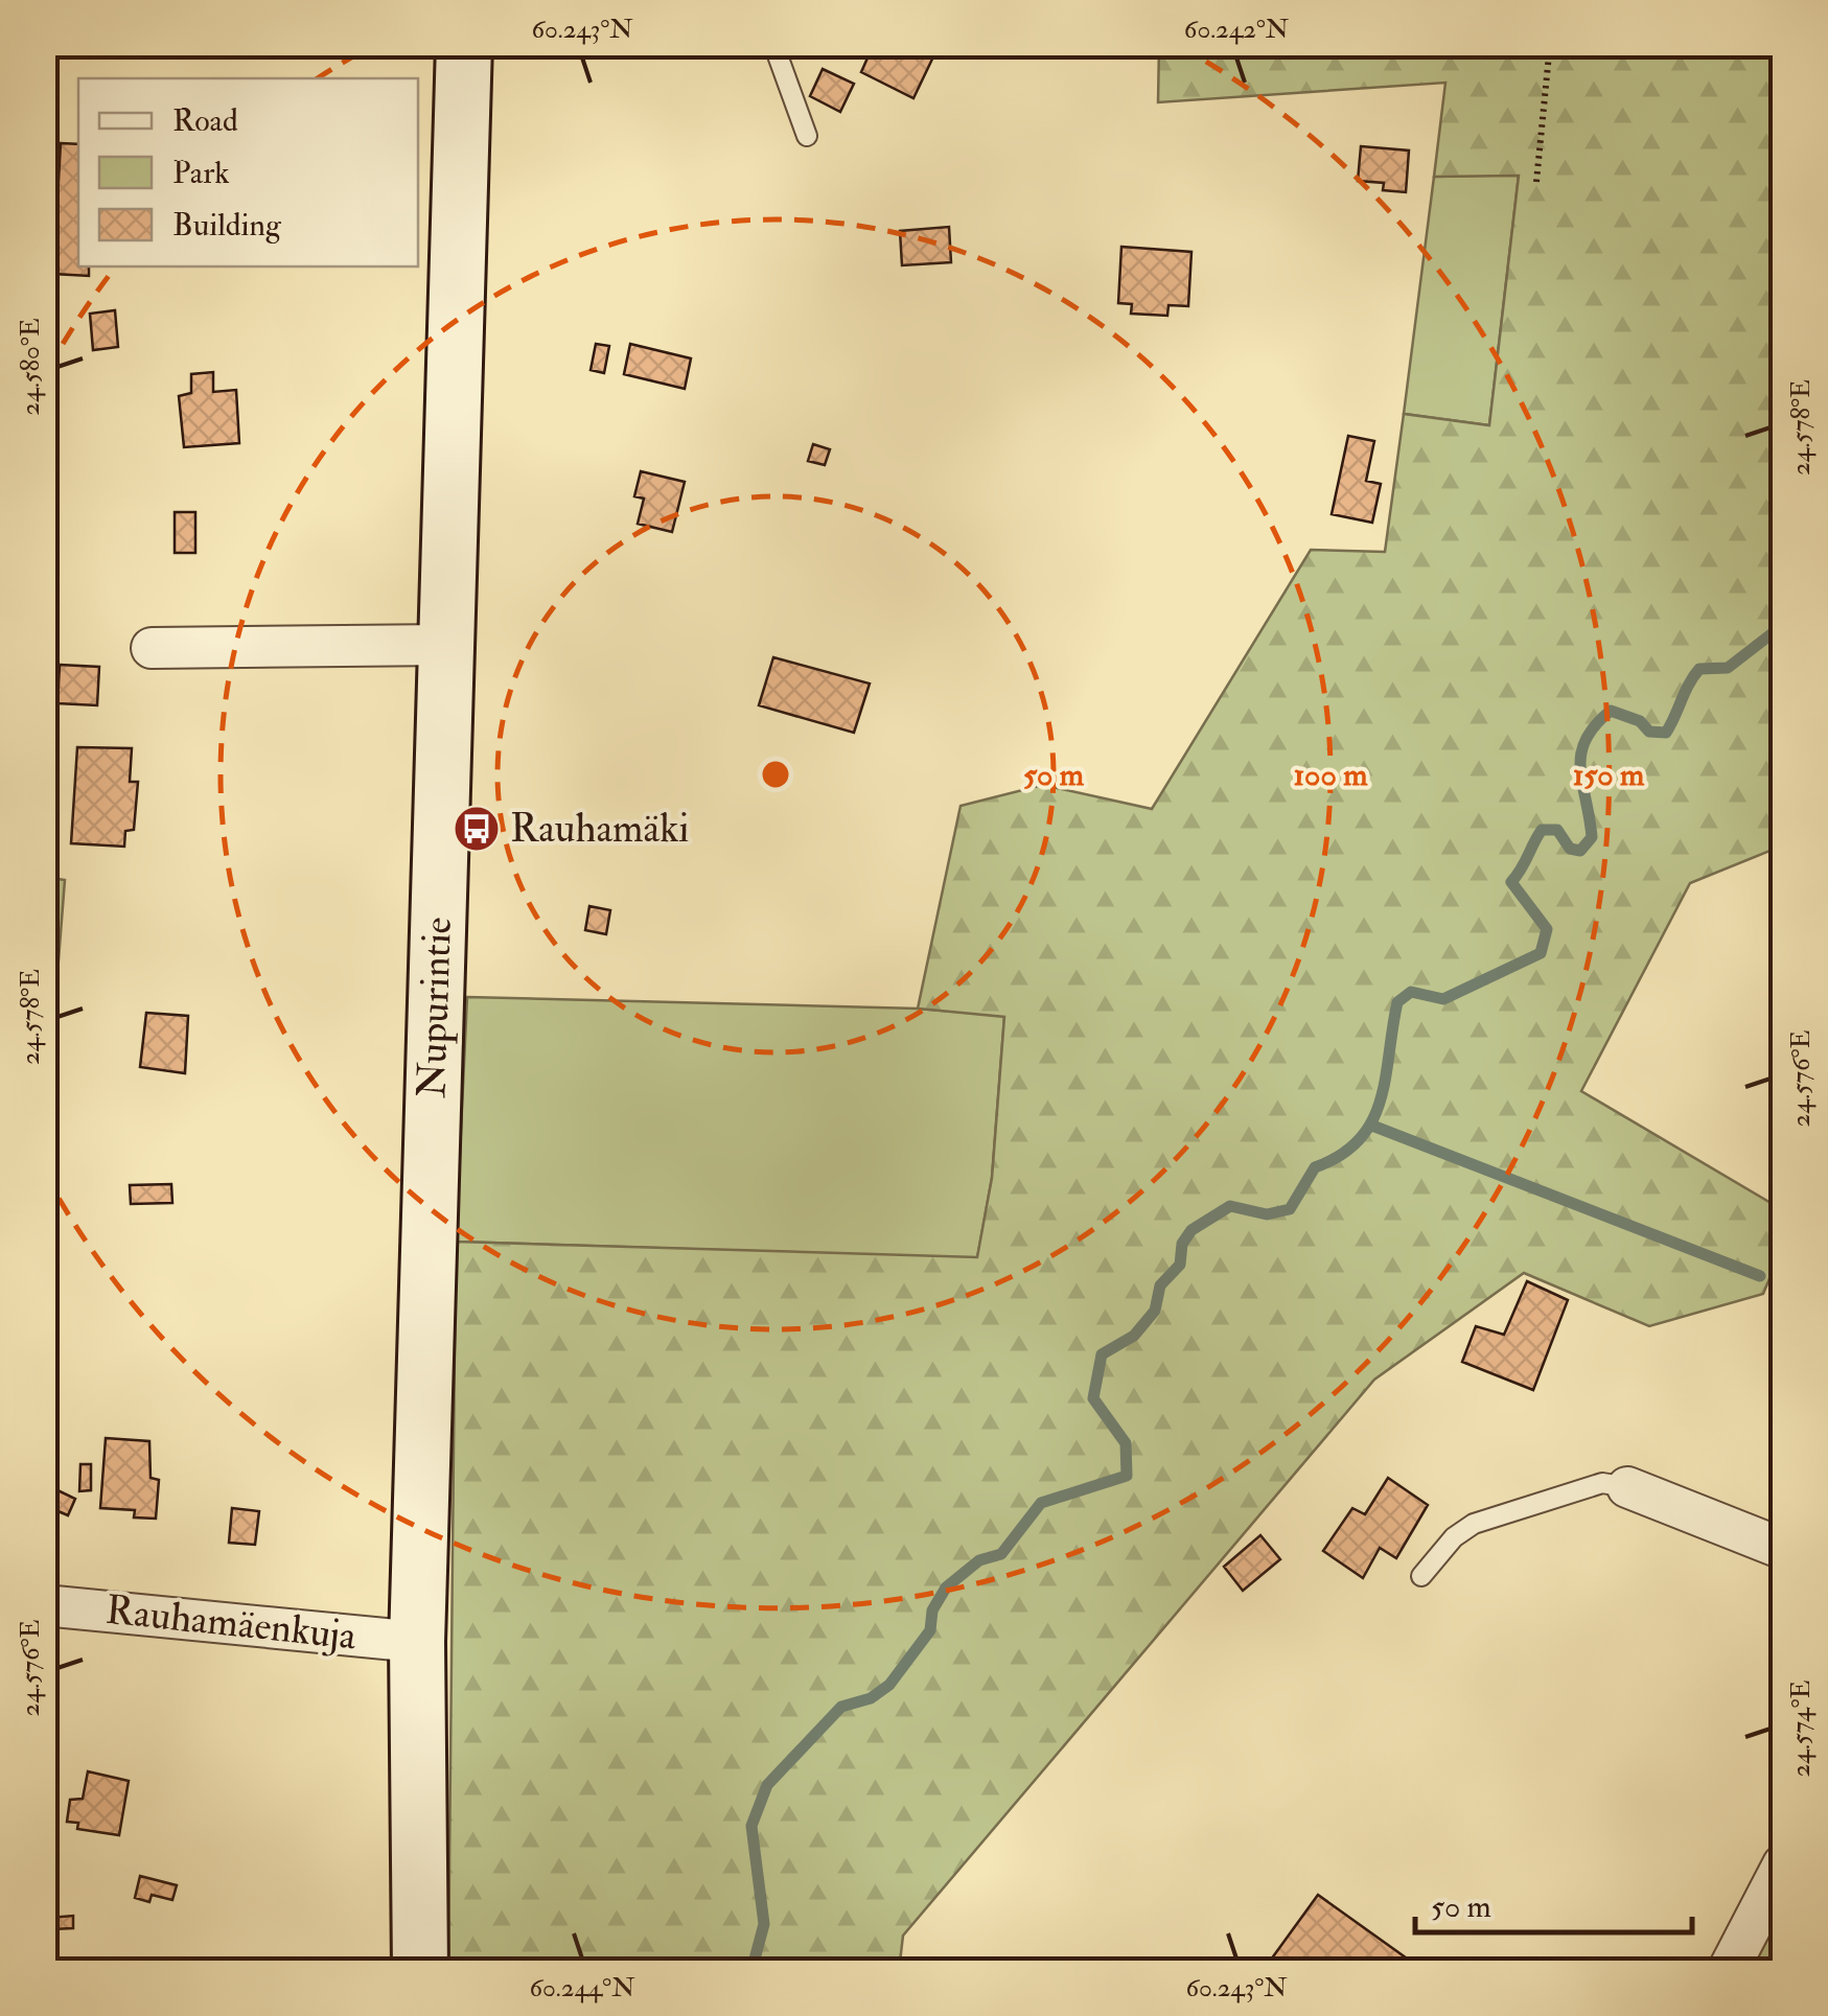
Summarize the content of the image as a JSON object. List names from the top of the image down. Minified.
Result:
{"streets":{"main road":["Nupurintie"],"street":["Rauhamäenkuja"]},"crossings":[["Nupurintie","Rauhamäenkuja"]],"places":{"bus stop":["Rauhamäki"]},"legend":["Road","Park","Building"],"scale_bar":"50 m","coordinates":["60.243°N","60.242°N","24.580°E","24.578°E","24.576°E","24.574°E","60.244°N"],"rings":["50 m","100 m","150 m"]}
